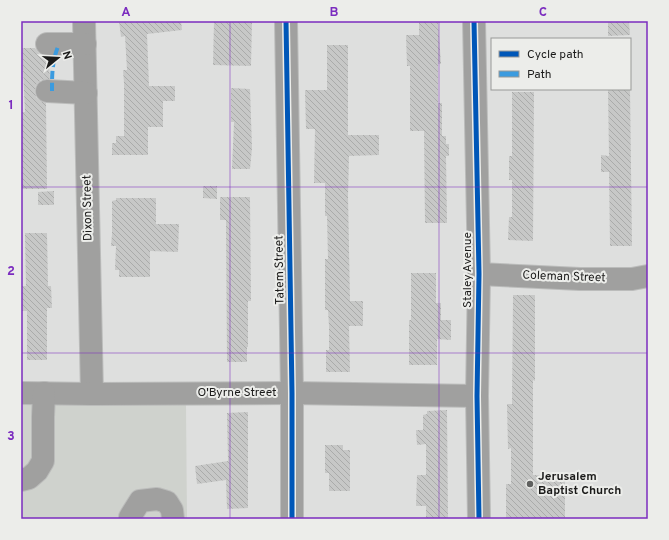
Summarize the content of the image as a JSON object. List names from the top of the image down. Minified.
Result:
{"streets":{"street":["Dixon Street","Tatem Street","Staley Avenue","Coleman Street","O'Byrne Street"]},"crossings":[["Dixon Street","O'Byrne Street"],["Tatem Street","O'Byrne Street"],["Staley Avenue","Coleman Street"],["Staley Avenue","O'Byrne Street"]],"places":["Jerusalem Baptist Church"],"legend":["Cycle path","Path"],"north":"right","grid":{"columns":["A","B","C"],"rows":["1","2","3"]}}
